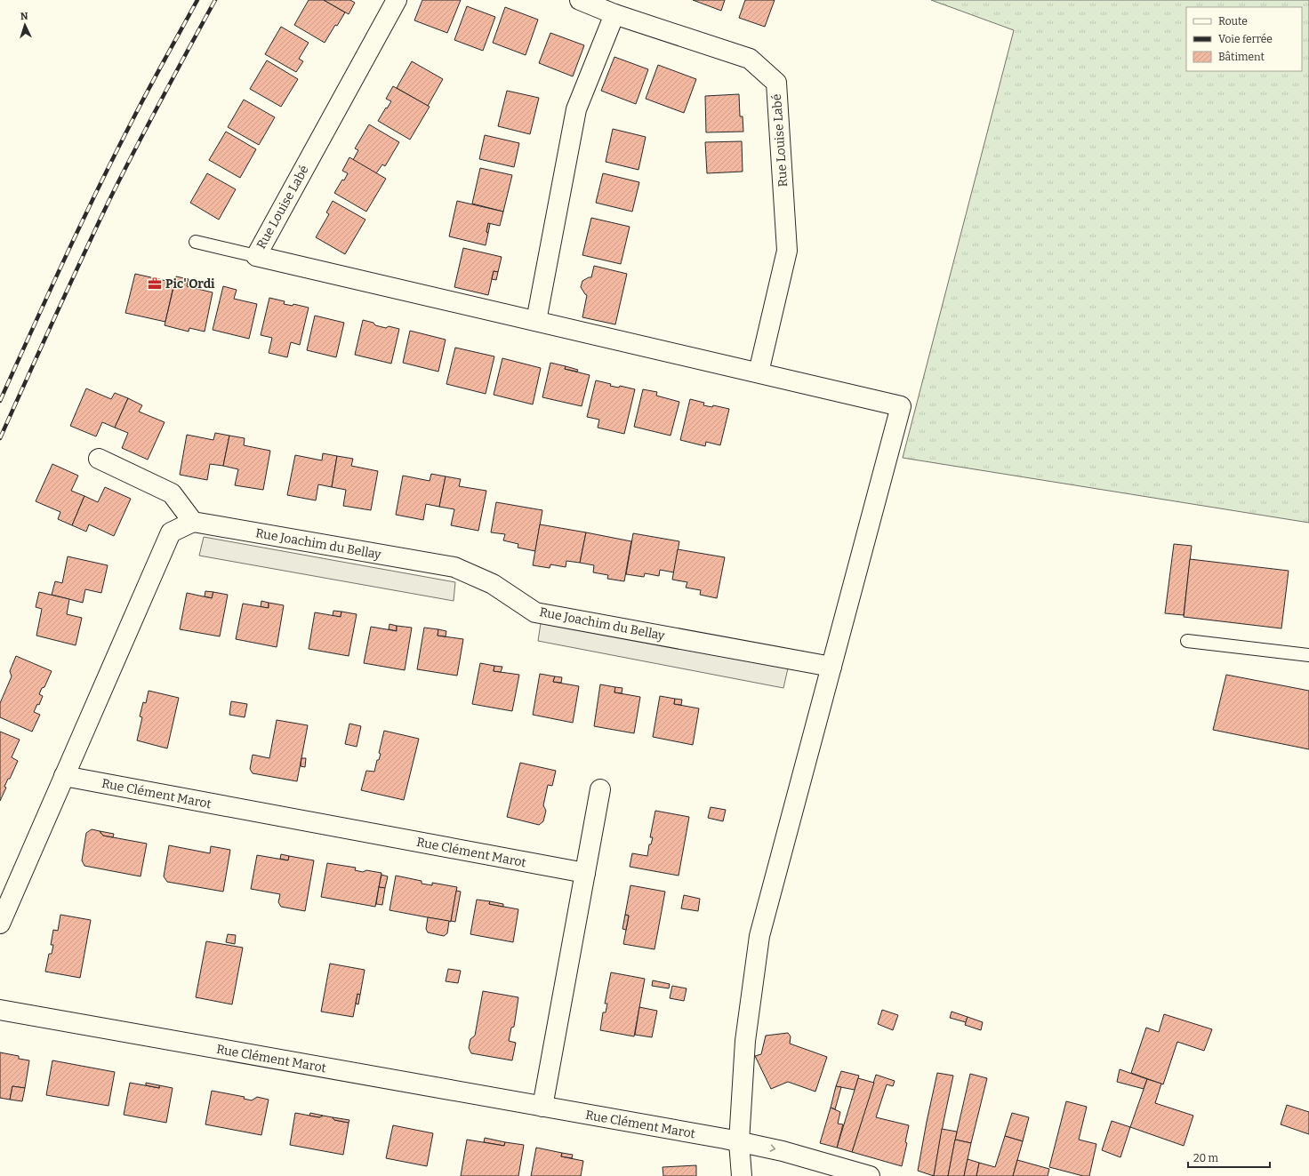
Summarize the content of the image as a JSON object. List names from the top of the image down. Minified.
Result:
{"streets":{"street":["Rue Louise Labé","Rue Joachim du Bellay","Rue Clément Marot"]},"crossings":[["Rue Louise Labé","Rue Joachim du Bellay"]],"places":{"office":["Pic' Ordi"]},"legend":["Route","Voie ferrée","Bâtiment"],"scale_bar":"20 m","north":"top"}
